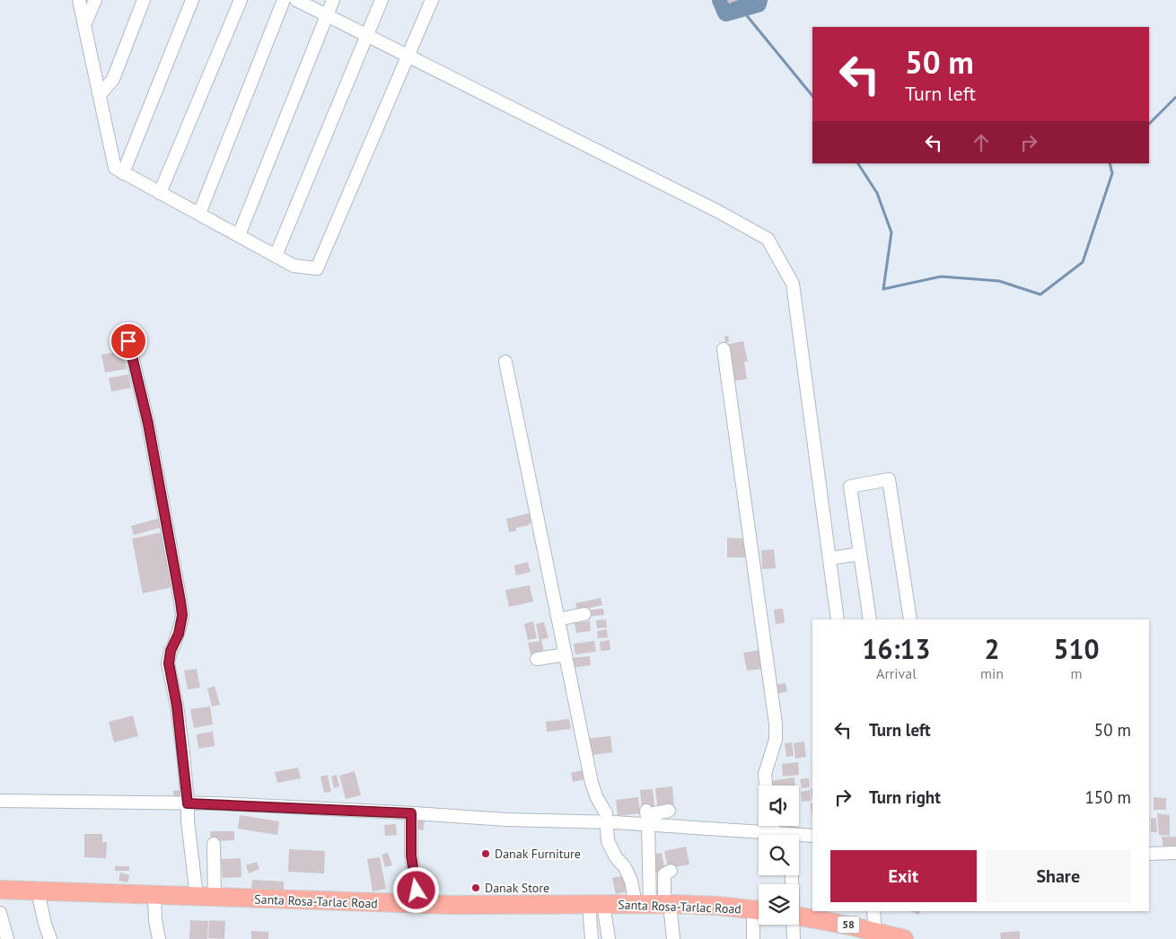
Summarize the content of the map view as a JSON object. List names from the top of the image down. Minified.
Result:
{"streets":{"highway":["Santa Rosa-Tarlac Road","58"]},"places":["Danak Furniture","Danak Store"],"page":{"turn":["50 m","Turn left"],"eta":["16:13","Arrival","2","min","510","m"],"list":[{"name":"Turn left","value":"50 m"},{"name":"Turn right","value":"150 m"}],"buttons":["Exit","Share"]}}
